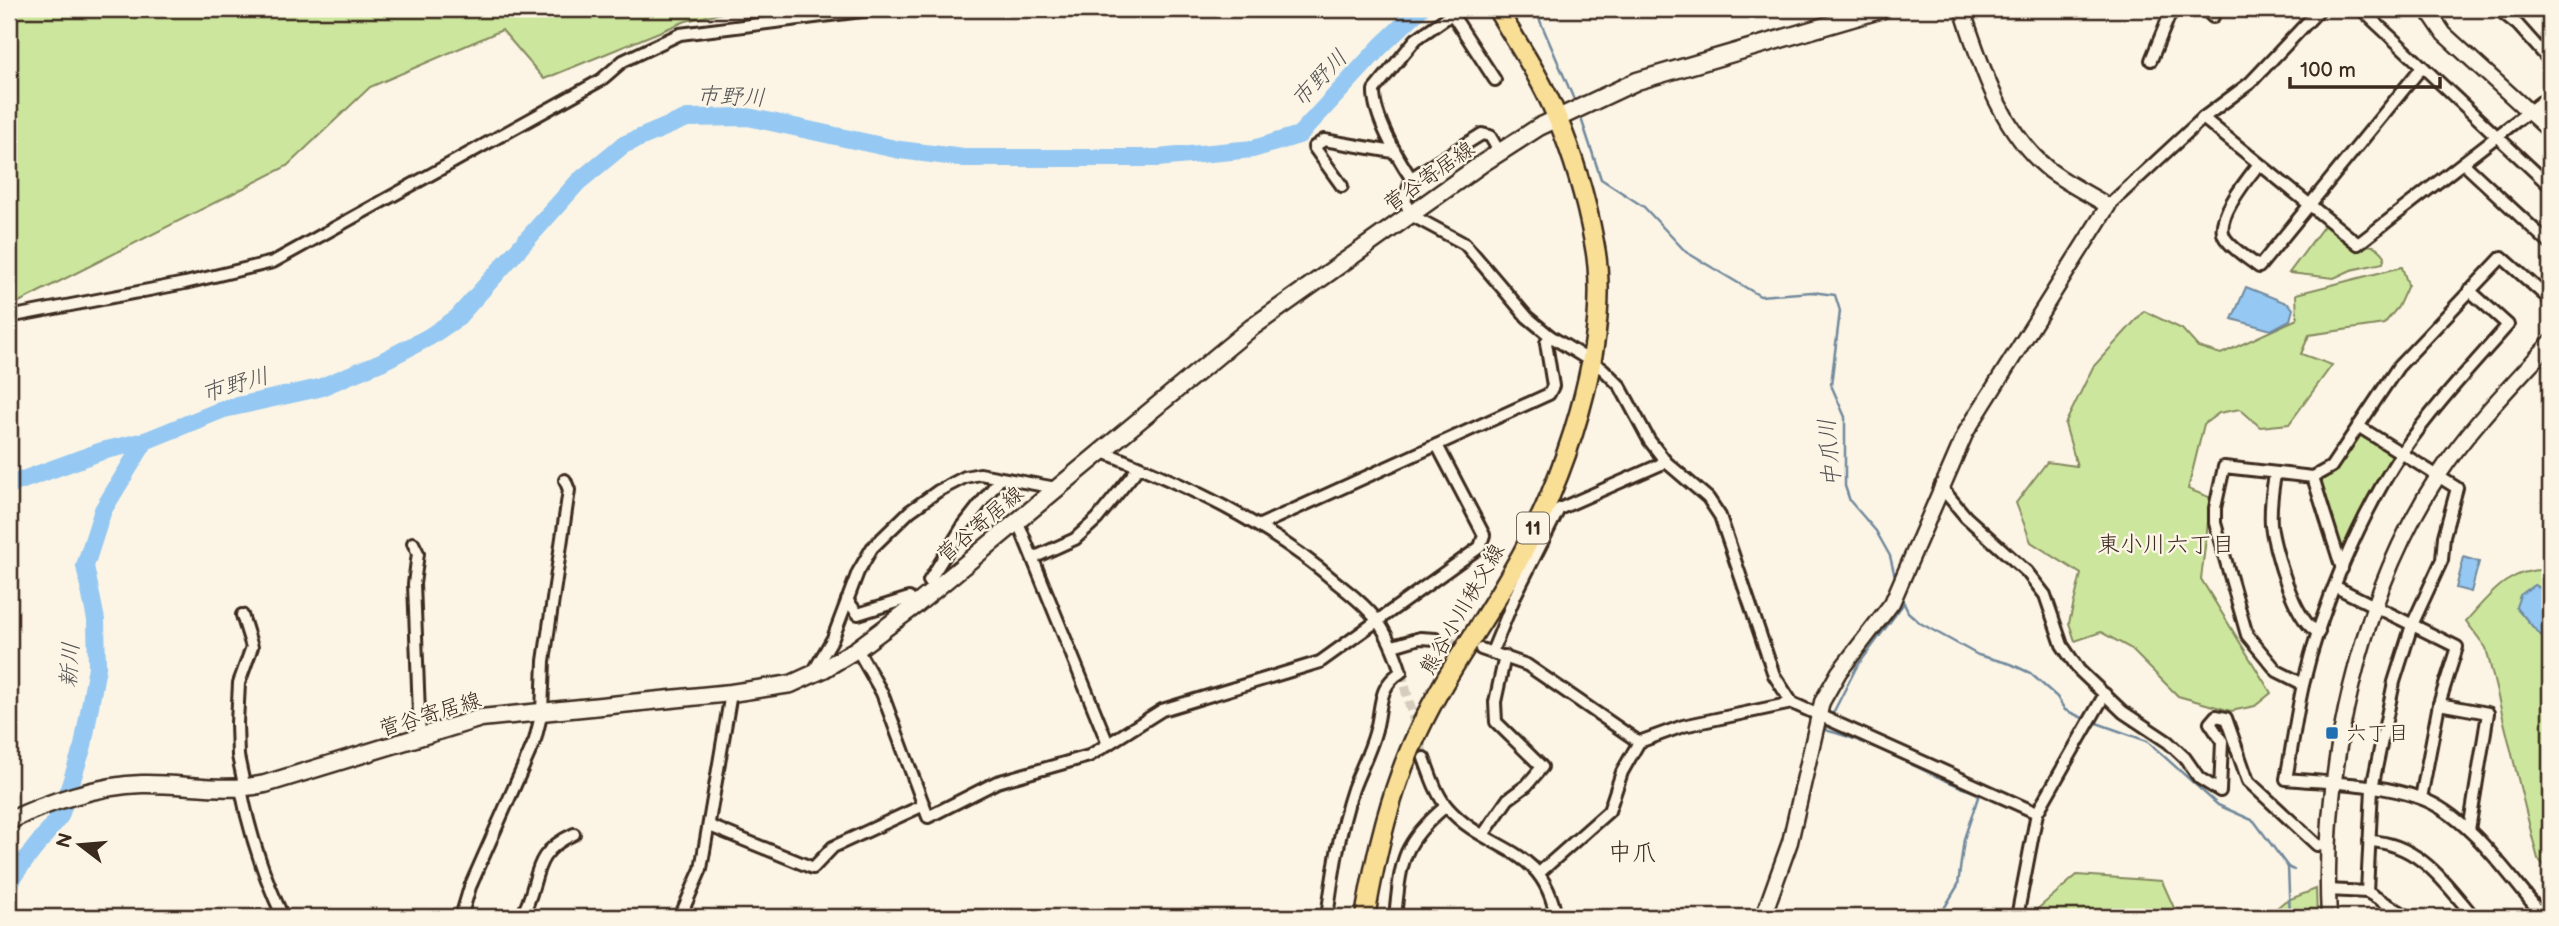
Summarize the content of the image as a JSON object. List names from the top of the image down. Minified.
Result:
{"streets":{"main road":["菅谷寄居線","11","熊谷小川秩父線"]},"crossings":[["菅谷寄居線","熊谷小川秩父線"]],"districts":["東小川六丁目","中爪"],"water":["市野川","中爪川","新川"],"places":{"transit":["六丁目"]},"scale_bar":"100 m","north":"left"}
